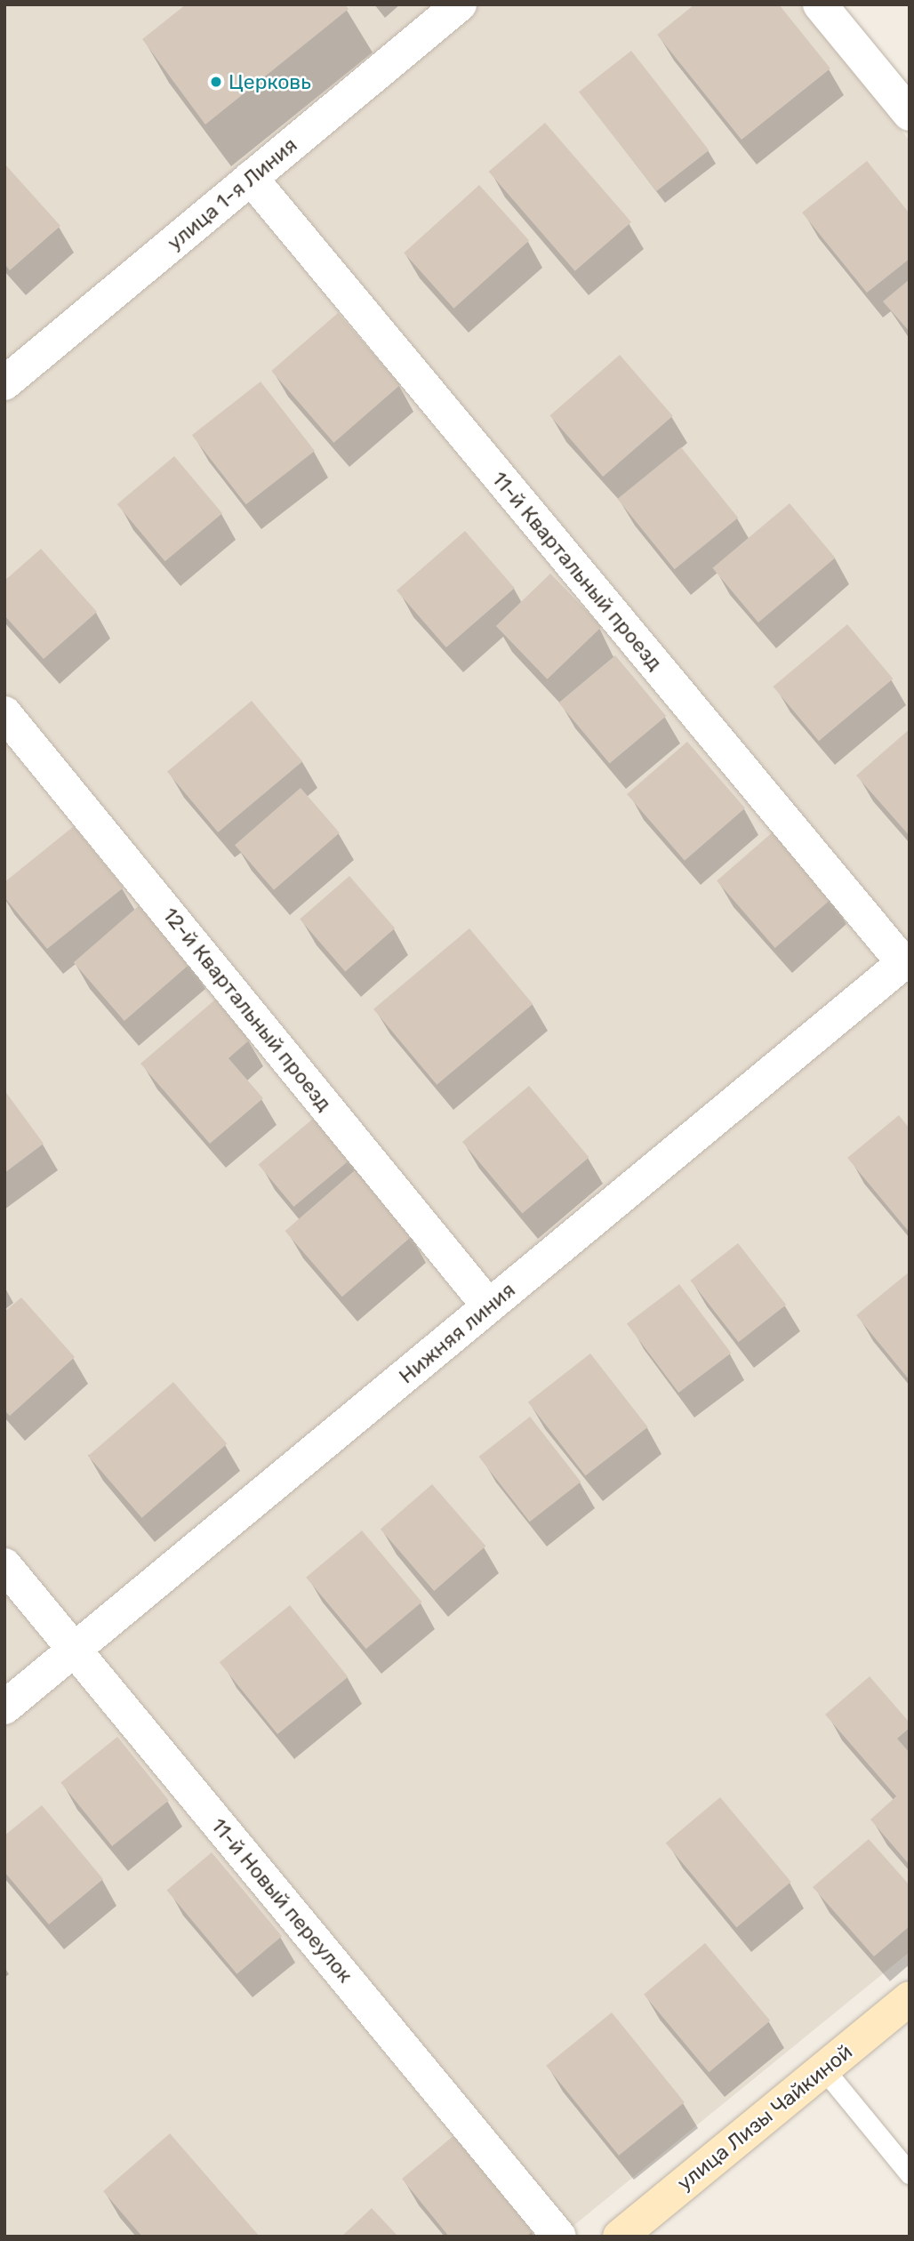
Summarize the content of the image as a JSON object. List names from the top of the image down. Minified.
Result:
{"streets":{"main road":["улица Лизы Чайкиной"],"street":["улица 1-я Линия","11-й Квартальный проезд","12-й Квартальный проезд","Нижняя линия","11-й Новый переулок"]},"crossings":[["улица 1-я Линия","11-й Квартальный проезд"],["11-й Квартальный проезд","Нижняя линия"],["12-й Квартальный проезд","Нижняя линия"],["Нижняя линия","11-й Новый переулок"]],"places":["Церковь"]}
